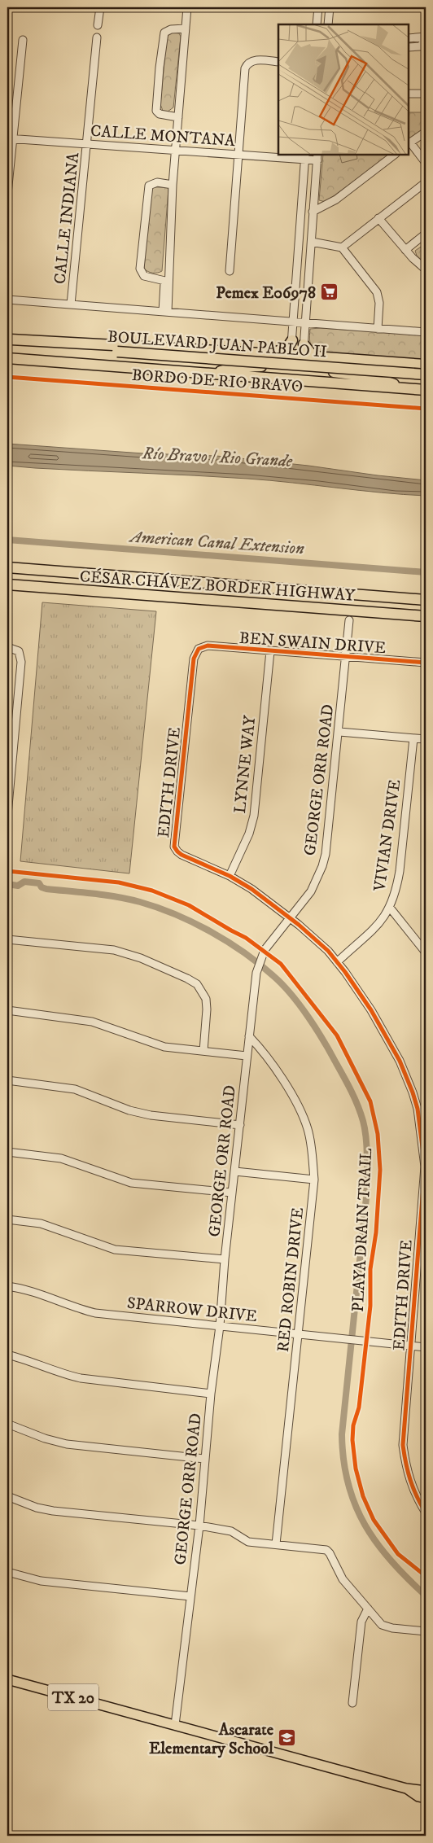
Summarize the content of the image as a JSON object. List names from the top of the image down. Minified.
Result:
{"streets":{"highway":["BOULEVARD JUAN PABLO II","CÉSAR CHÁVEZ BORDER HIGHWAY"],"main road":["TX 20"],"street":["CALLE MONTANA","CALLE INDIANA","BEN SWAIN DRIVE","LYNNE WAY","GEORGE ORR ROAD","EDITH DRIVE","VIVIAN DRIVE","RED ROBIN DRIVE","SPARROW DRIVE"],"cycle path":["BORDO DE RIO BRAVO","PLAYA DRAIN TRAIL"]},"crossings":[["CALLE MONTANA","CALLE INDIANA"],["BEN SWAIN DRIVE","LYNNE WAY"],["BEN SWAIN DRIVE","GEORGE ORR ROAD"],["BEN SWAIN DRIVE","EDITH DRIVE"],["LYNNE WAY","EDITH DRIVE"],["GEORGE ORR ROAD","EDITH DRIVE"],["GEORGE ORR ROAD","RED ROBIN DRIVE"],["GEORGE ORR ROAD","SPARROW DRIVE"],["GEORGE ORR ROAD","TX 20"],["EDITH DRIVE","VIVIAN DRIVE"],["EDITH DRIVE","SPARROW DRIVE"],["RED ROBIN DRIVE","SPARROW DRIVE"]],"water":["Río Bravo / Rio Grande","American Canal Extension"],"places":{"supermarket":["Pemex E06978"],"school or university":["Ascarate Elementary School"]}}
